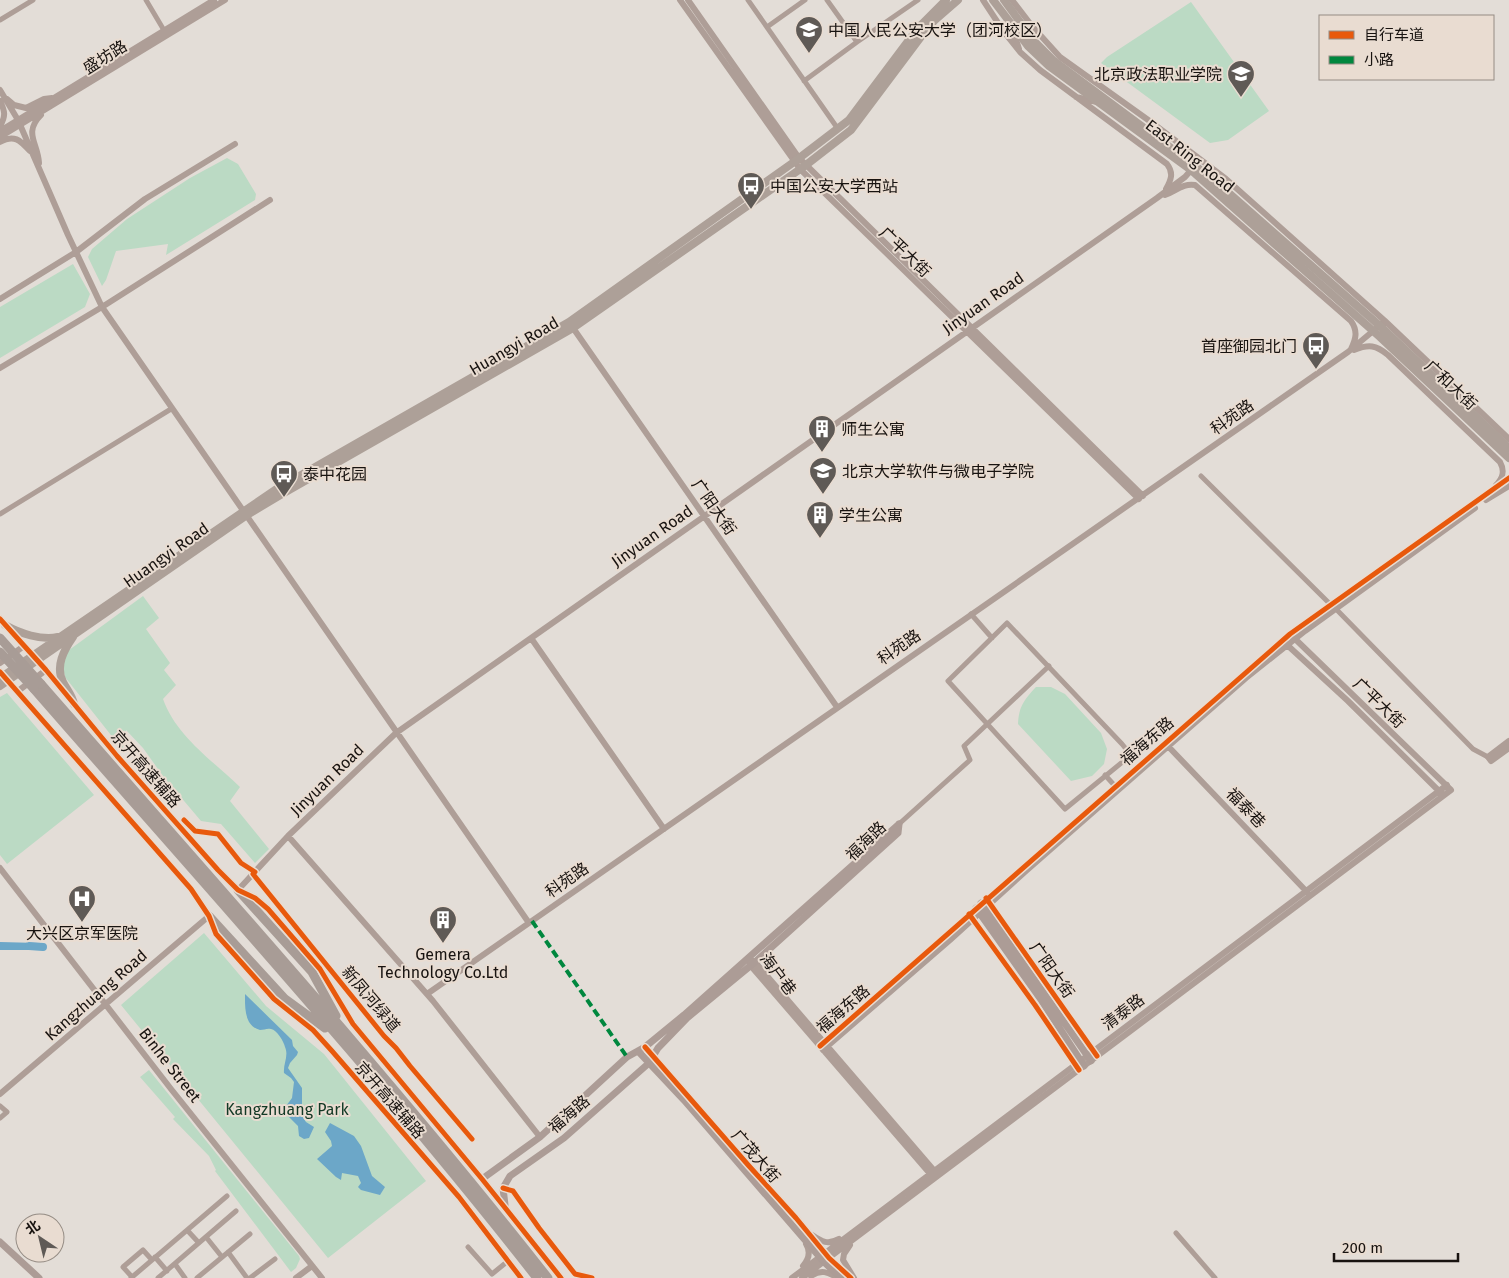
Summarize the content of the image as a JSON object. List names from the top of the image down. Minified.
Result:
{"streets":{"main road":["East Ring Road","Huangyi Road","广和大街","广阳大街","京开高速辅路","福海路","广茂大街"],"street":["盛坊路","广平大街","Jinyuan Road","科苑路","福海东路","福泰巷","海户巷","Kangzhuang Road","清泰路","Binhe Street"],"cycle path":["新凤河绿道"]},"crossings":[["East Ring Road","Jinyuan Road"],["East Ring Road","广和大街"],["East Ring Road","科苑路"],["广平大街","Jinyuan Road"],["广平大街","Huangyi Road"],["广平大街","科苑路"],["广平大街","福海东路"],["广平大街","清泰路"],["Jinyuan Road","广阳大街"],["Jinyuan Road","京开高速辅路"],["Huangyi Road","广阳大街"],["Huangyi Road","京开高速辅路"],["广和大街","科苑路"],["科苑路","广阳大街"],["广阳大街","福海东路"],["广阳大街","清泰路"],["福海东路","福泰巷"],["福海东路","海户巷"],["京开高速辅路","福海路"],["京开高速辅路","Kangzhuang Road"],["福泰巷","清泰路"],["福海路","海户巷"],["福海路","广茂大街"],["海户巷","清泰路"],["Kangzhuang Road","Binhe Street"],["清泰路","广茂大街"]],"parks":["Kangzhuang Park"],"places":{"school or university":["中国人民公安大学（团河校区）","北京政法职业学院","北京大学软件与微电子学院"],"bus stop":["中国公安大学西站","首座御园北门","泰中花园"],"building":["师生公寓","学生公寓","Gemera Technology Co.Ltd"],"hospital":["大兴区京军医院"]},"legend":["自行车道","小路"],"scale_bar":"200 m","north":"top left"}
